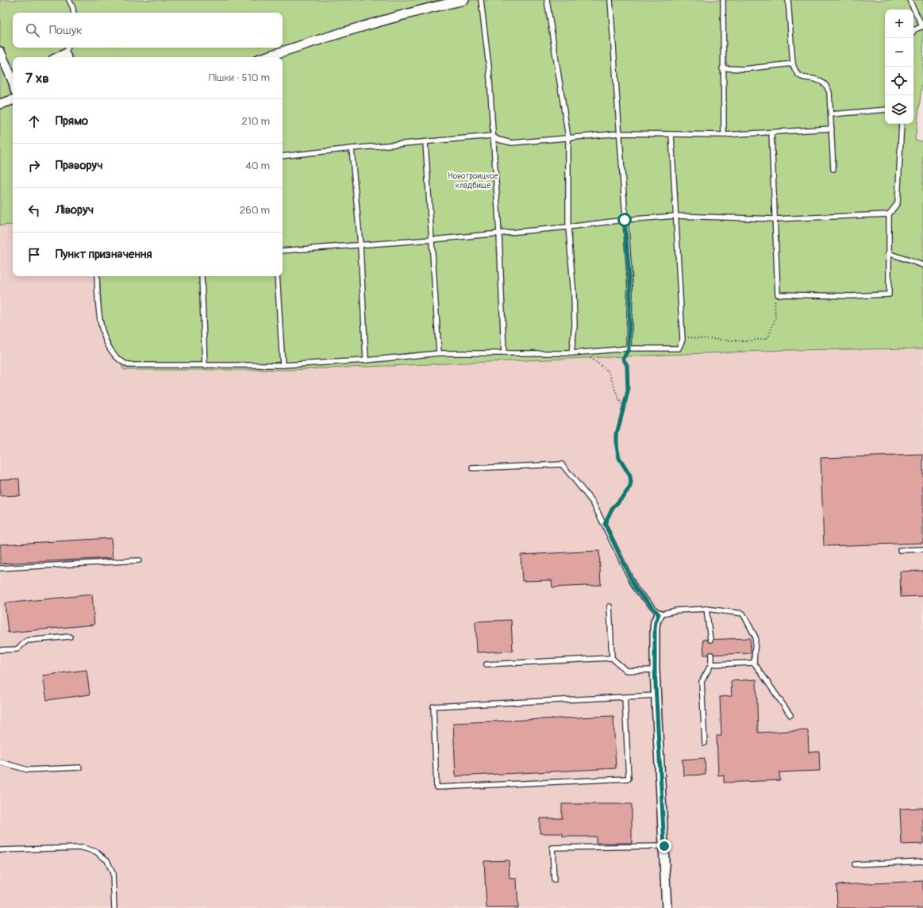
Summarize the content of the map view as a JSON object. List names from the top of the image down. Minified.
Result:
{"parks":["Новотроицкое кладбище"],"page":{"map_buttons":["+","−"],"search":"Пошук","heading":["7 хв","Пішки · 510 m"],"list":[["Прямо","210 m"],["Праворуч","40 m"],["Ліворуч","260 m"],"Пункт призначення"]}}
